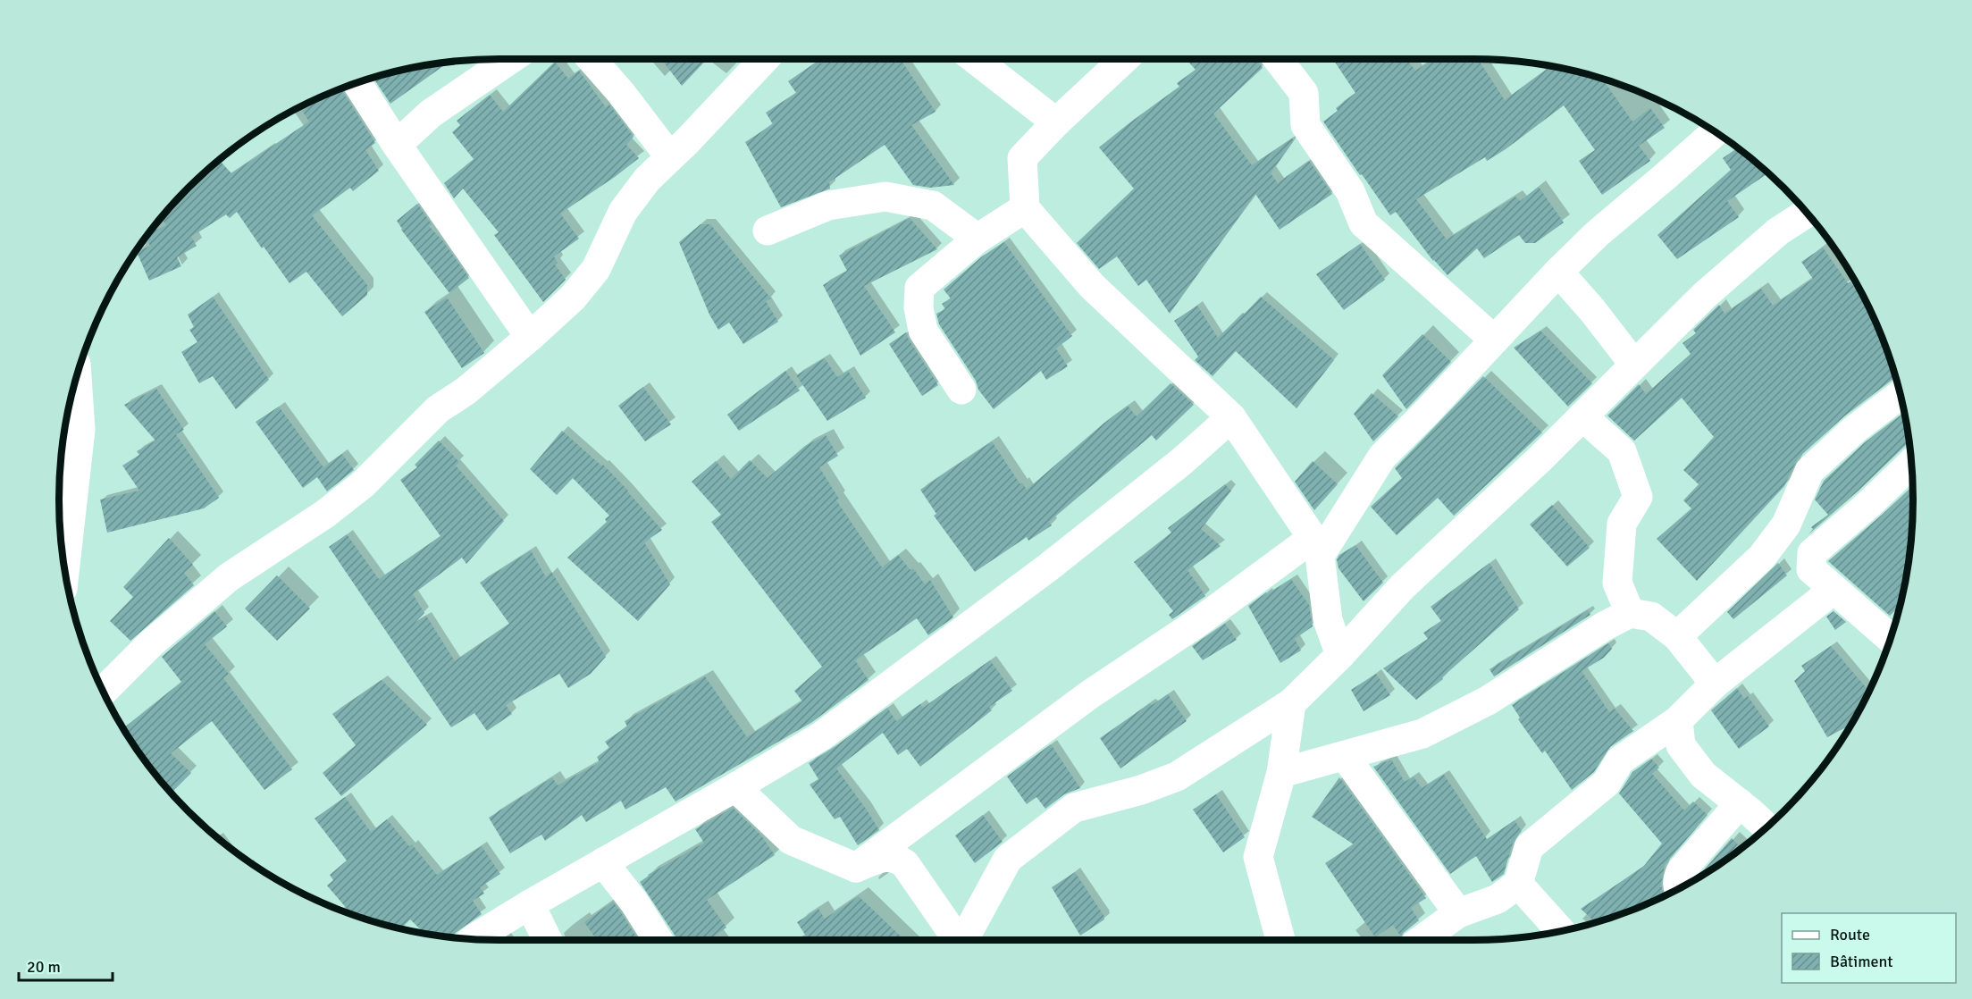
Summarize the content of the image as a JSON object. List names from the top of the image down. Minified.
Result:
{"legend":["Route","Bâtiment"],"scale_bar":"20 m"}
